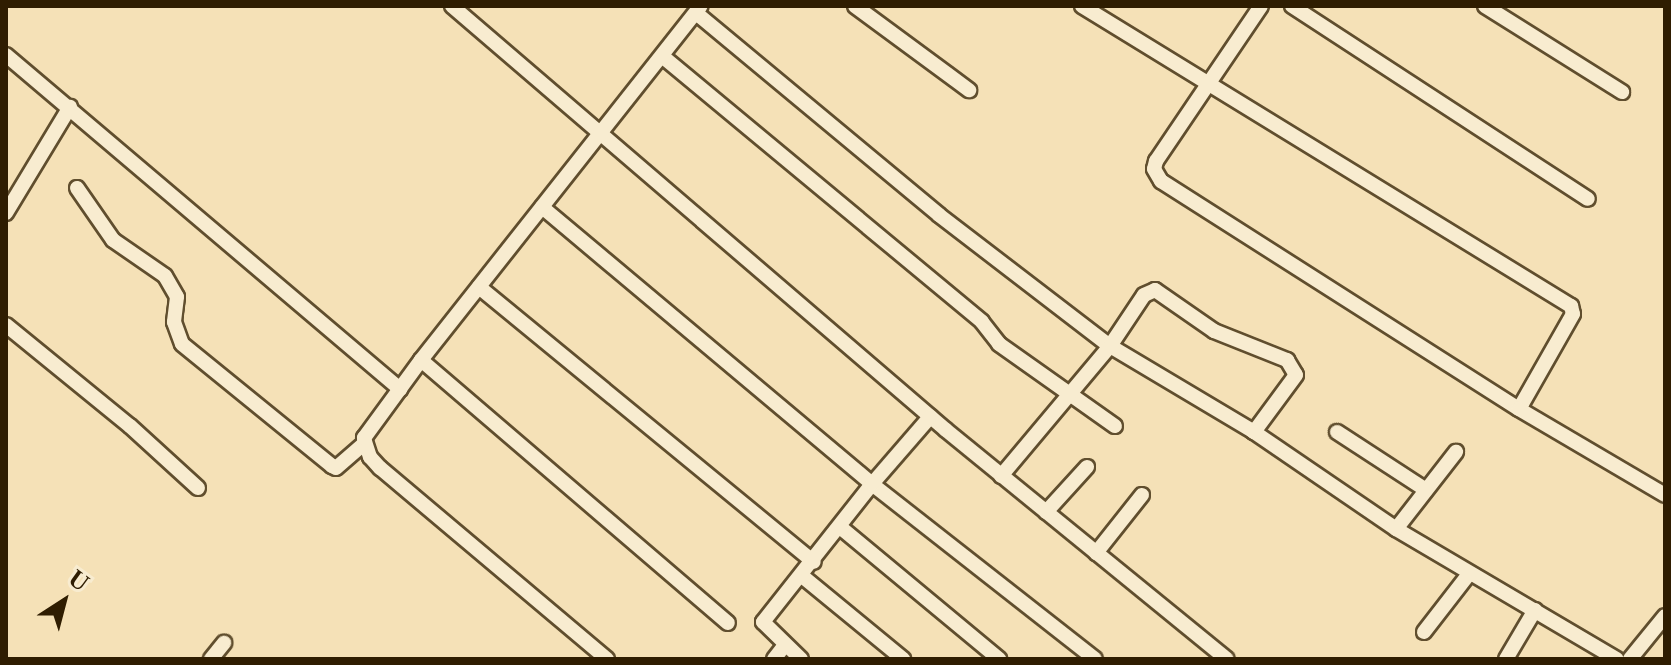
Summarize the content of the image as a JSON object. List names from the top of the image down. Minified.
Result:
{"north":"top right"}
